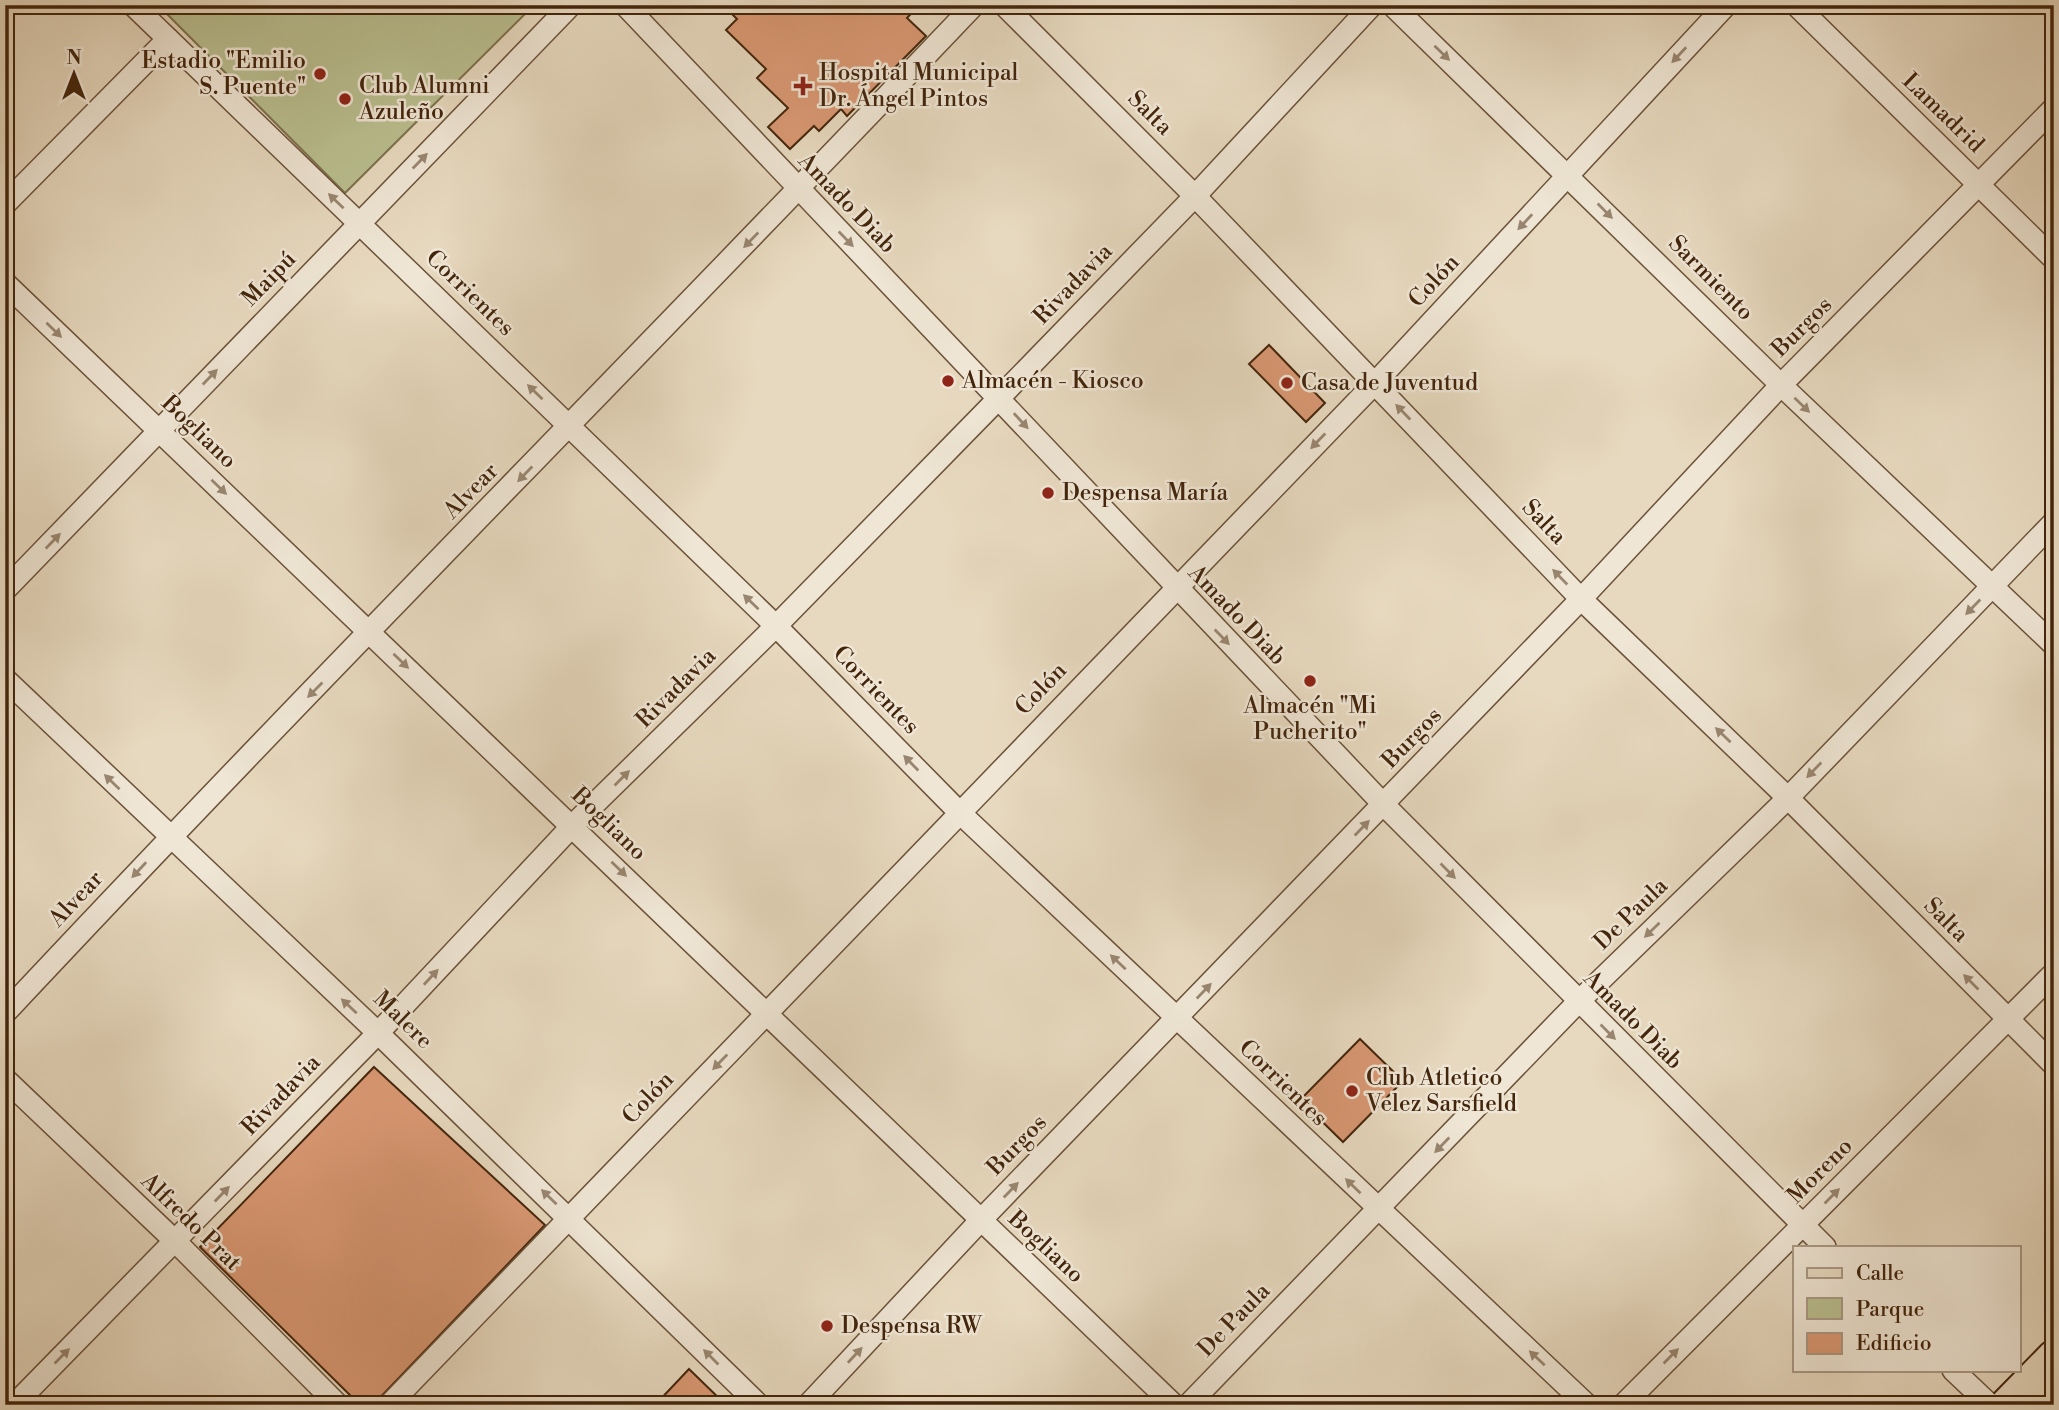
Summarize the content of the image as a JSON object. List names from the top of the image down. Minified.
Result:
{"streets":{"street":["Salta","Lamadrid","Amado Diab","Sarmiento","Maipú","Colón","Rivadavia","Corrientes","Burgos","Bogliano","Alvear","De Paula","Malere","Moreno","Alfredo Prat"]},"crossings":[["Salta","Colón"],["Salta","Rivadavia"],["Salta","Burgos"],["Salta","De Paula"],["Salta","Moreno"],["Lamadrid","Burgos"],["Amado Diab","Colón"],["Amado Diab","Rivadavia"],["Amado Diab","Burgos"],["Amado Diab","Alvear"],["Amado Diab","De Paula"],["Amado Diab","Moreno"],["Sarmiento","Colón"],["Sarmiento","Burgos"],["Sarmiento","De Paula"],["Maipú","Corrientes"],["Maipú","Bogliano"],["Colón","Corrientes"],["Colón","Bogliano"],["Colón","Malere"],["Rivadavia","Corrientes"],["Rivadavia","Bogliano"],["Rivadavia","Malere"],["Rivadavia","Alfredo Prat"],["Corrientes","Burgos"],["Corrientes","Alvear"],["Corrientes","De Paula"],["Burgos","Bogliano"],["Bogliano","Alvear"],["Alvear","Malere"]],"one_way":["Salta","Amado Diab","Sarmiento","Maipú","Colón","Rivadavia","Corrientes","Burgos","Bogliano","Alvear","De Paula","Malere","Moreno"],"places":{"other":["Estadio \"Emilio S. Puente\"","Club Alumni Azuleño","Almacén - Kiosco","Casa de Juventud","Despensa María","Almacén \"Mi Pucherito\"","Club Atletico Velez Sarsfield","Despensa RW"],"health":["Hospital Municipal Dr. Ángel Pintos"]},"legend":["Calle","Parque","Edificio"],"north":"top"}
